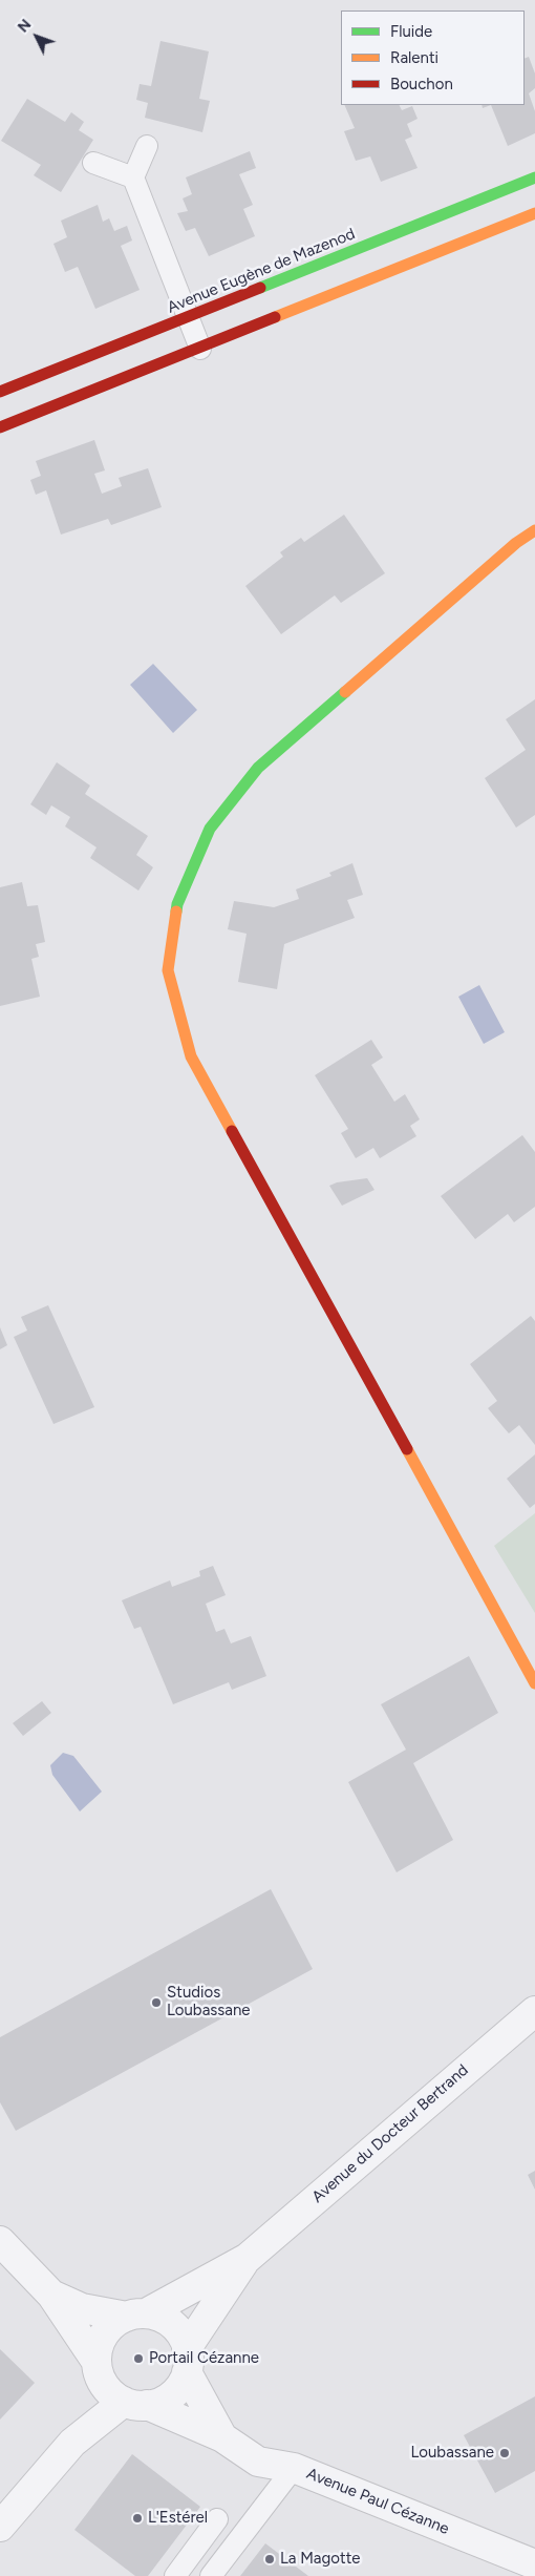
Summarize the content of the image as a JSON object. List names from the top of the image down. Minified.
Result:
{"streets":{"street":["Avenue Eugène de Mazenod","Avenue du Docteur Bertrand","Avenue Paul Cézanne"]},"crossings":[["Avenue du Docteur Bertrand","Avenue Paul Cézanne"]],"places":["Studios Loubassane","Portail Cézanne","Loubassane","L'Estérel","La Magotte"],"legend":["Fluide","Ralenti","Bouchon"],"north":"top left"}
